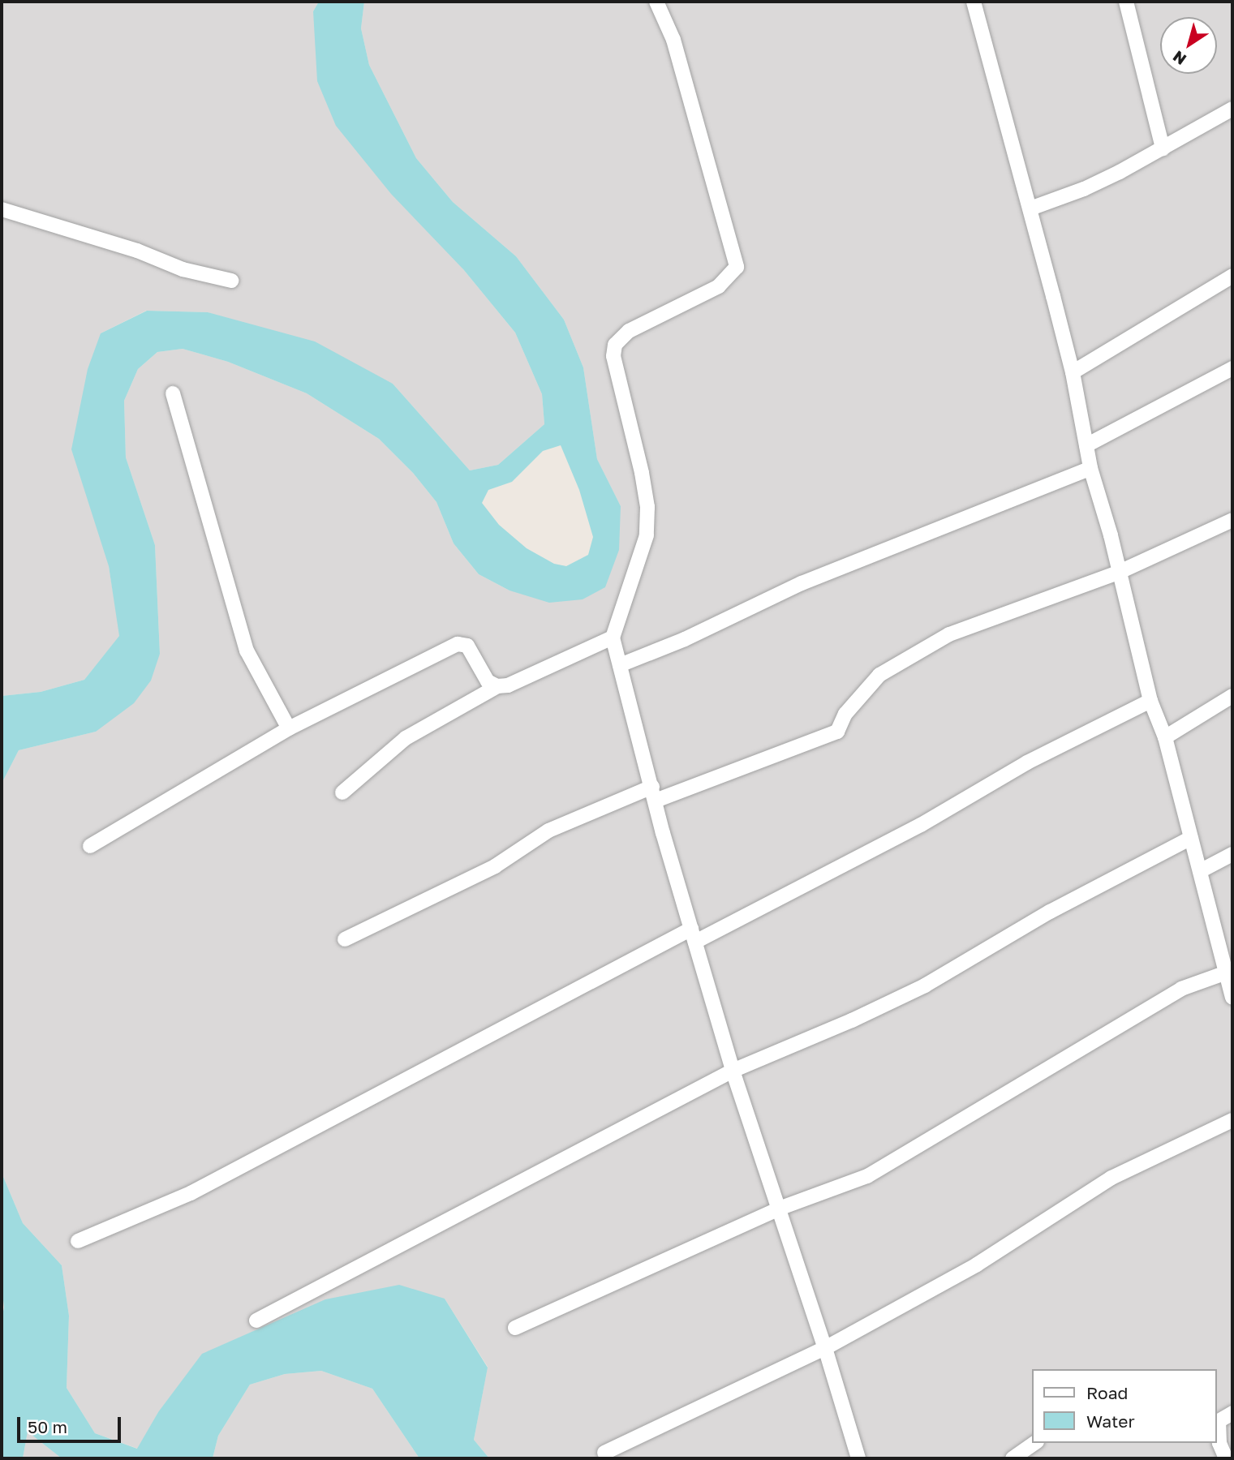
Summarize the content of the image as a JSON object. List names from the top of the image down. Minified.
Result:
{"legend":["Road","Water"],"scale_bar":"50 m","north":"bottom left"}
